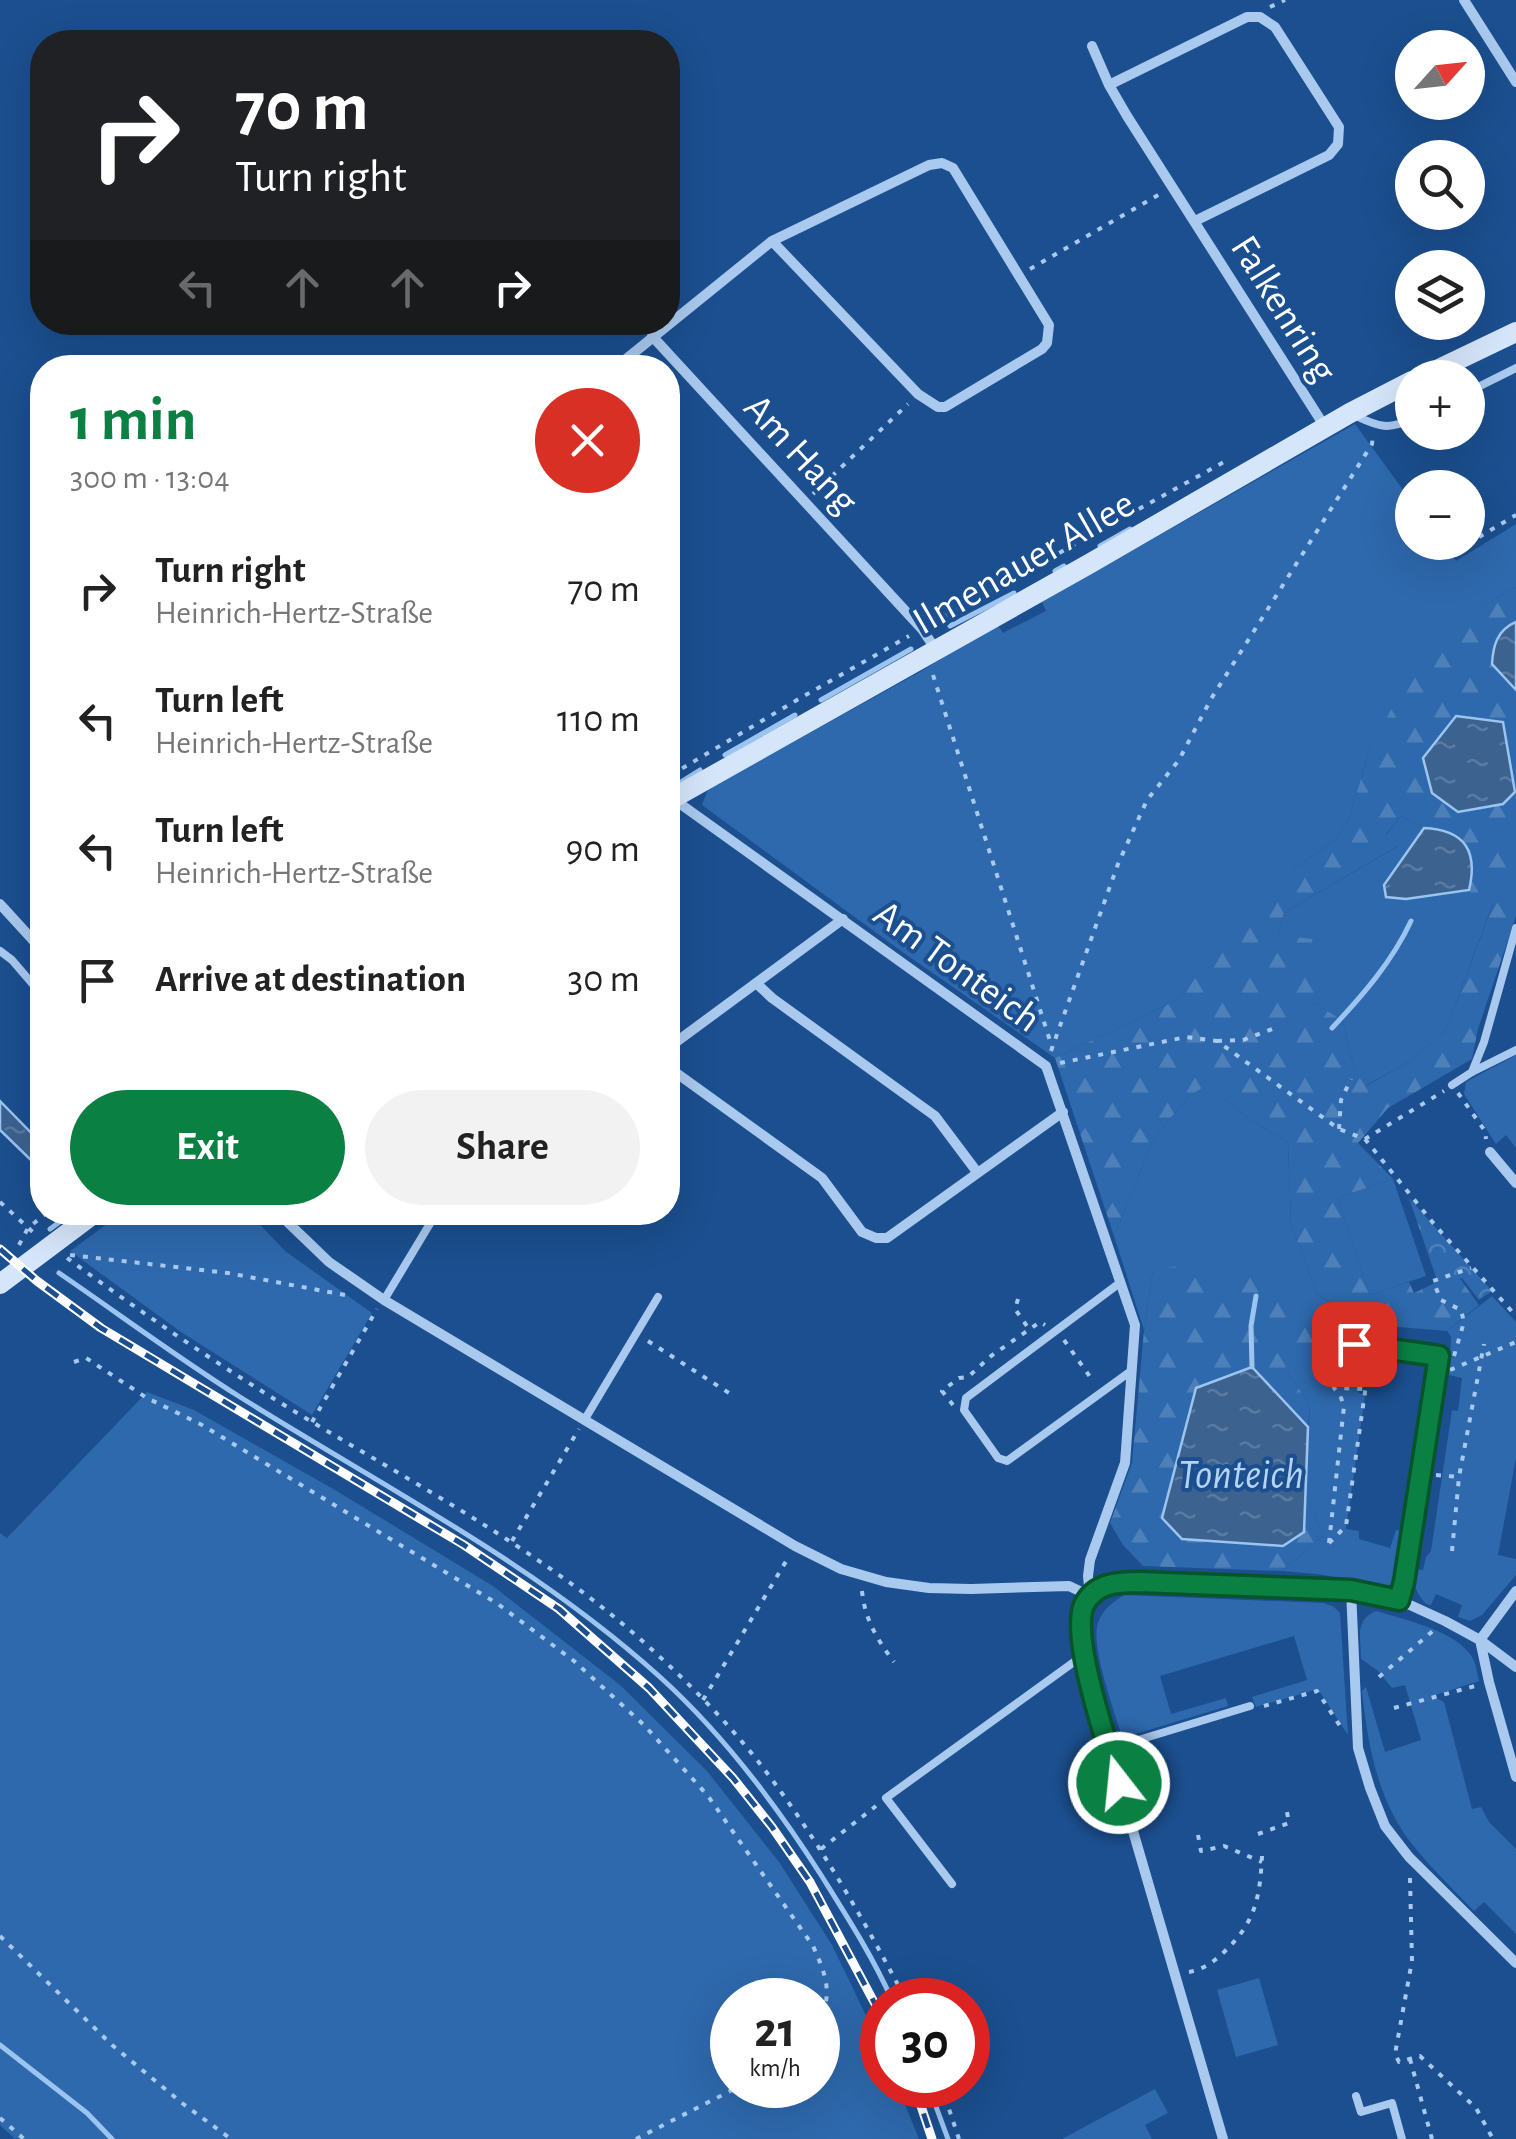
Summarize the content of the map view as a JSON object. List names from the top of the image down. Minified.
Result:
{"streets":{"street":["Falkenring","Am Hang","Ilmenauer Allee","Am Tonteich"]},"crossings":[["Falkenring","Ilmenauer Allee"],["Am Hang","Ilmenauer Allee"]],"water":["Tonteich"],"north":"top right","page":{"map_buttons":["+","−"],"turn":["70 m","Turn right"],"heading":["1 min","300 m · 13:04"],"list":[{"name":"Turn right","note":"Heinrich-Hertz-Straße","value":"70 m"},{"name":"Turn left","note":"Heinrich-Hertz-Straße","value":"110 m"},{"name":"Turn left","note":"Heinrich-Hertz-Straße","value":"90 m"},{"name":"Arrive at destination","value":"30 m"}],"buttons":["Exit","Share"],"speed":"21 km/h","limit":"30"}}
